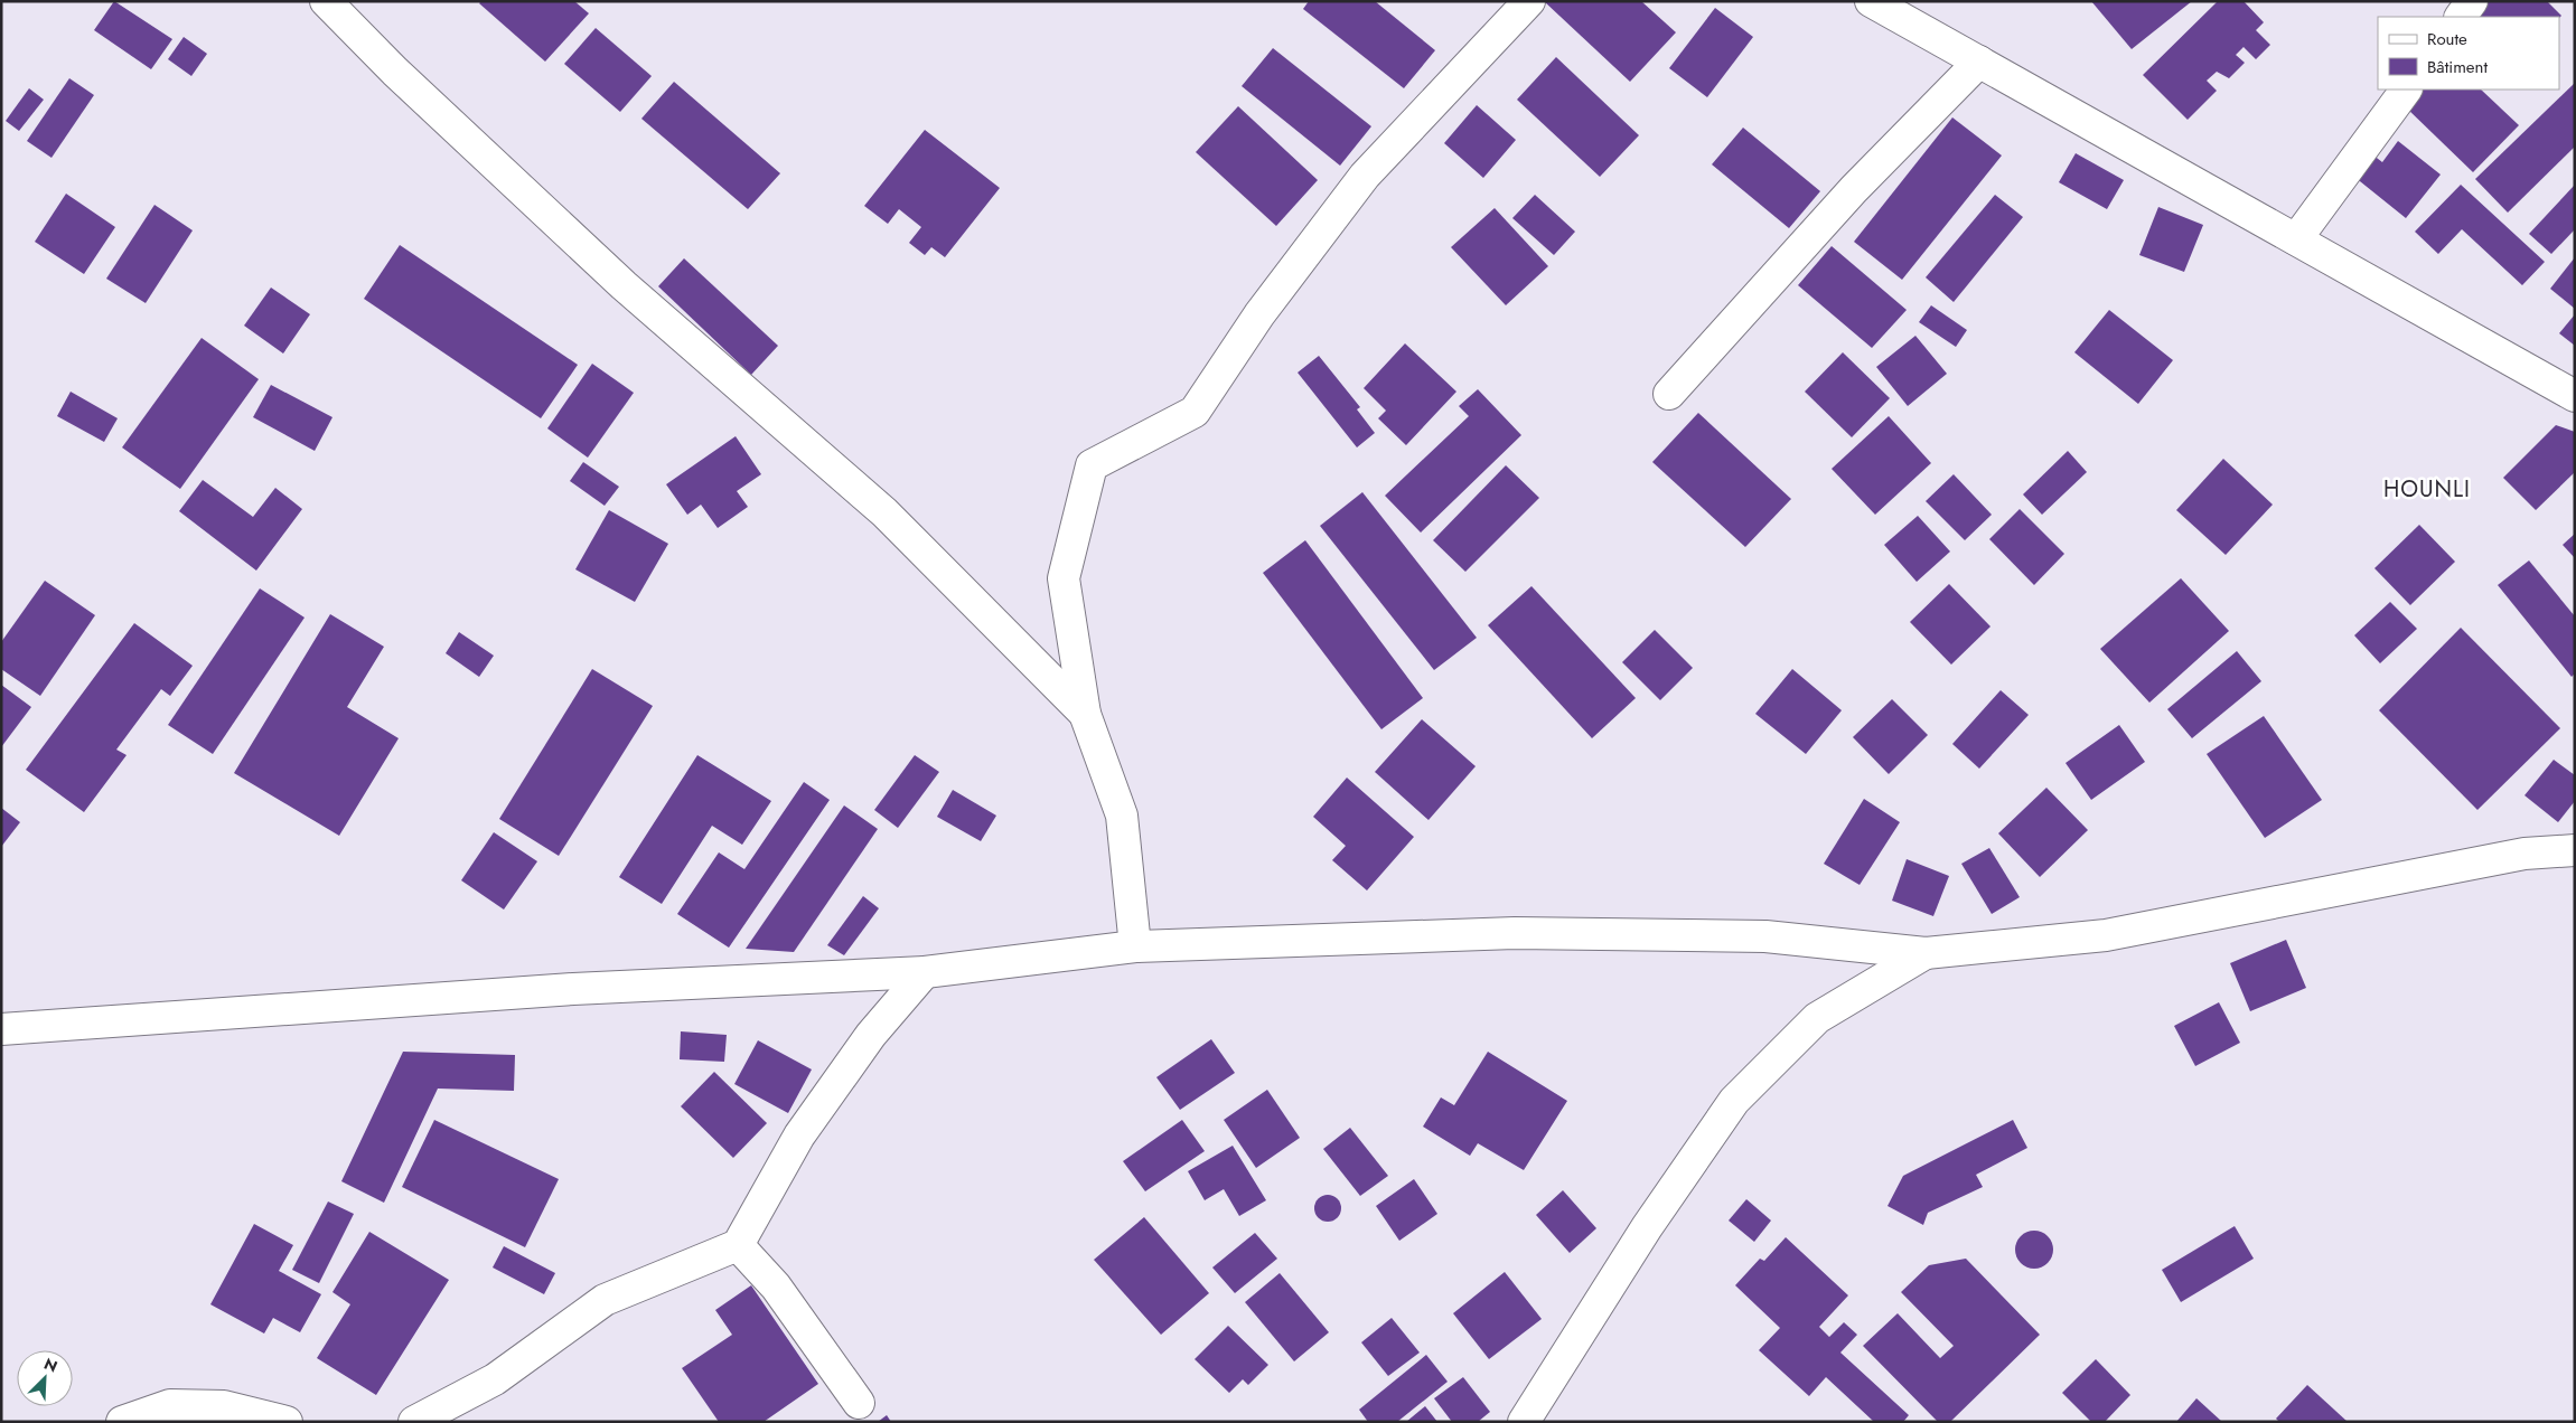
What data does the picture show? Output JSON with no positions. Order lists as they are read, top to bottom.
{
  "districts": ["HOUNLI"],
  "legend": ["Route", "Bâtiment"],
  "north": "top right"
}
